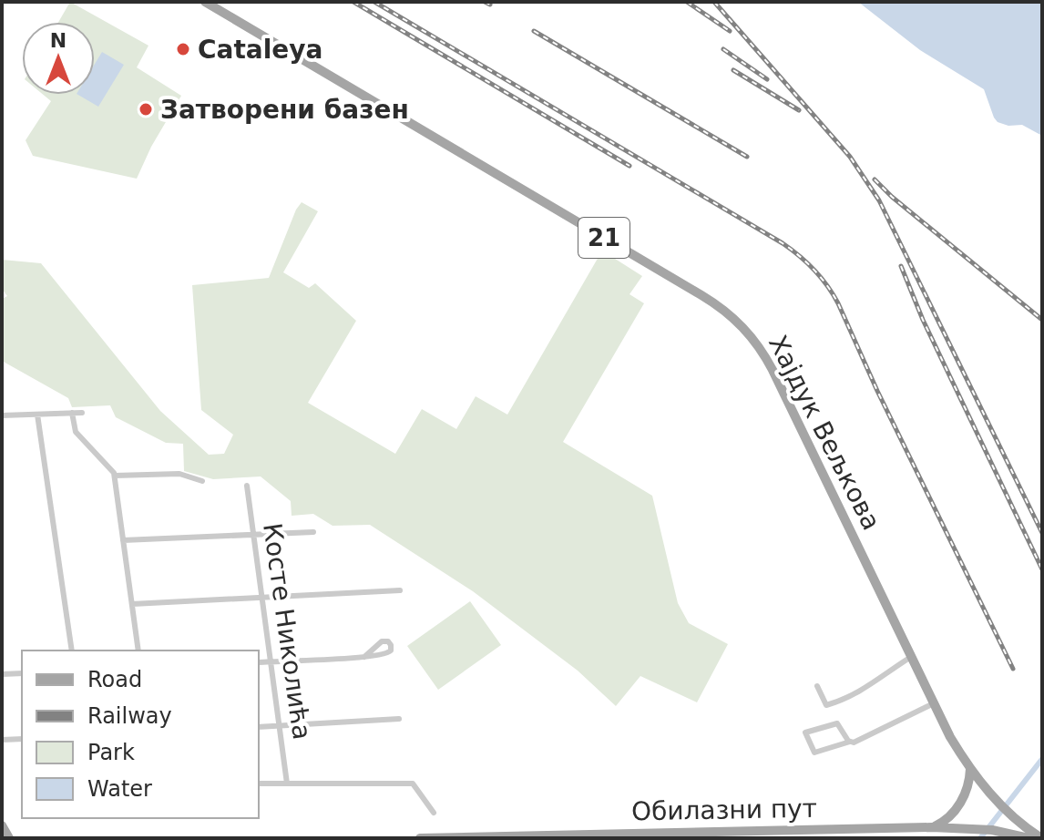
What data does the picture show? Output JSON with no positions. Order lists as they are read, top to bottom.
{
  "streets": {
    "main road": ["21", "Хајдук Вељкова", "Обилазни пут"],
    "street": ["Косте Николића"]
  },
  "crossings": [
    ["21", "Хајдук Вељкова"]
  ],
  "places": ["Cataleya", "Затворени базен"],
  "legend": [
    "Road",
    "Railway",
    "Park",
    "Water"
  ],
  "north": "top"
}
